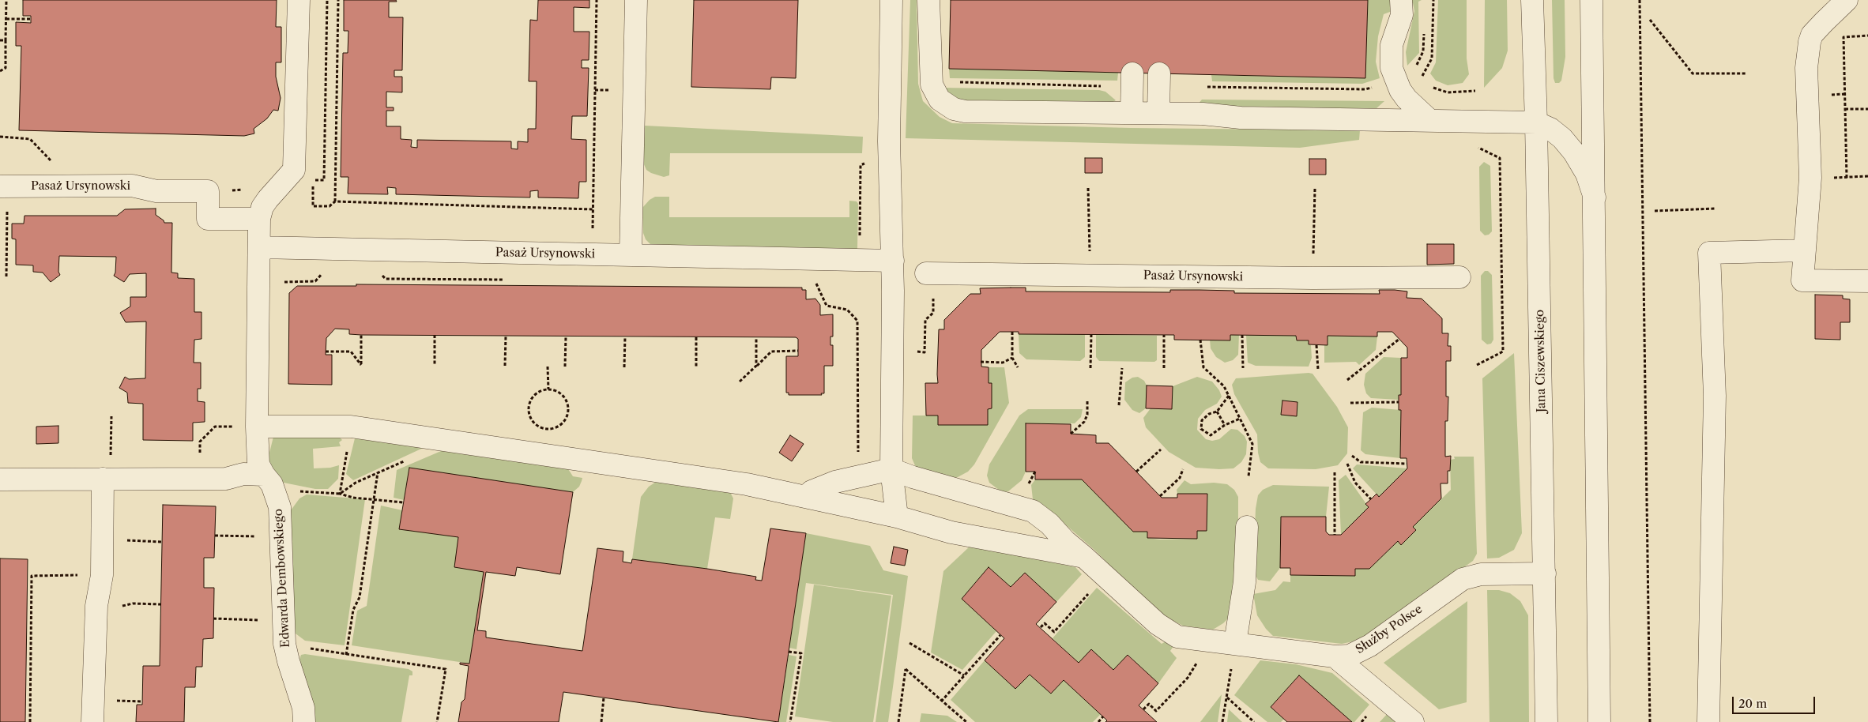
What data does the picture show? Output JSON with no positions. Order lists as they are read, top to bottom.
{
  "streets": {
    "street": [
      "Pasaż Ursynowski",
      "Jana Ciszewskiego",
      "Edwarda Dembowskiego",
      "Służby Polsce"
    ]
  },
  "crossings": [
    ["Pasaż Ursynowski", "Edwarda Dembowskiego"],
    ["Jana Ciszewskiego", "Służby Polsce"]
  ],
  "scale_bar": "20 m"
}
